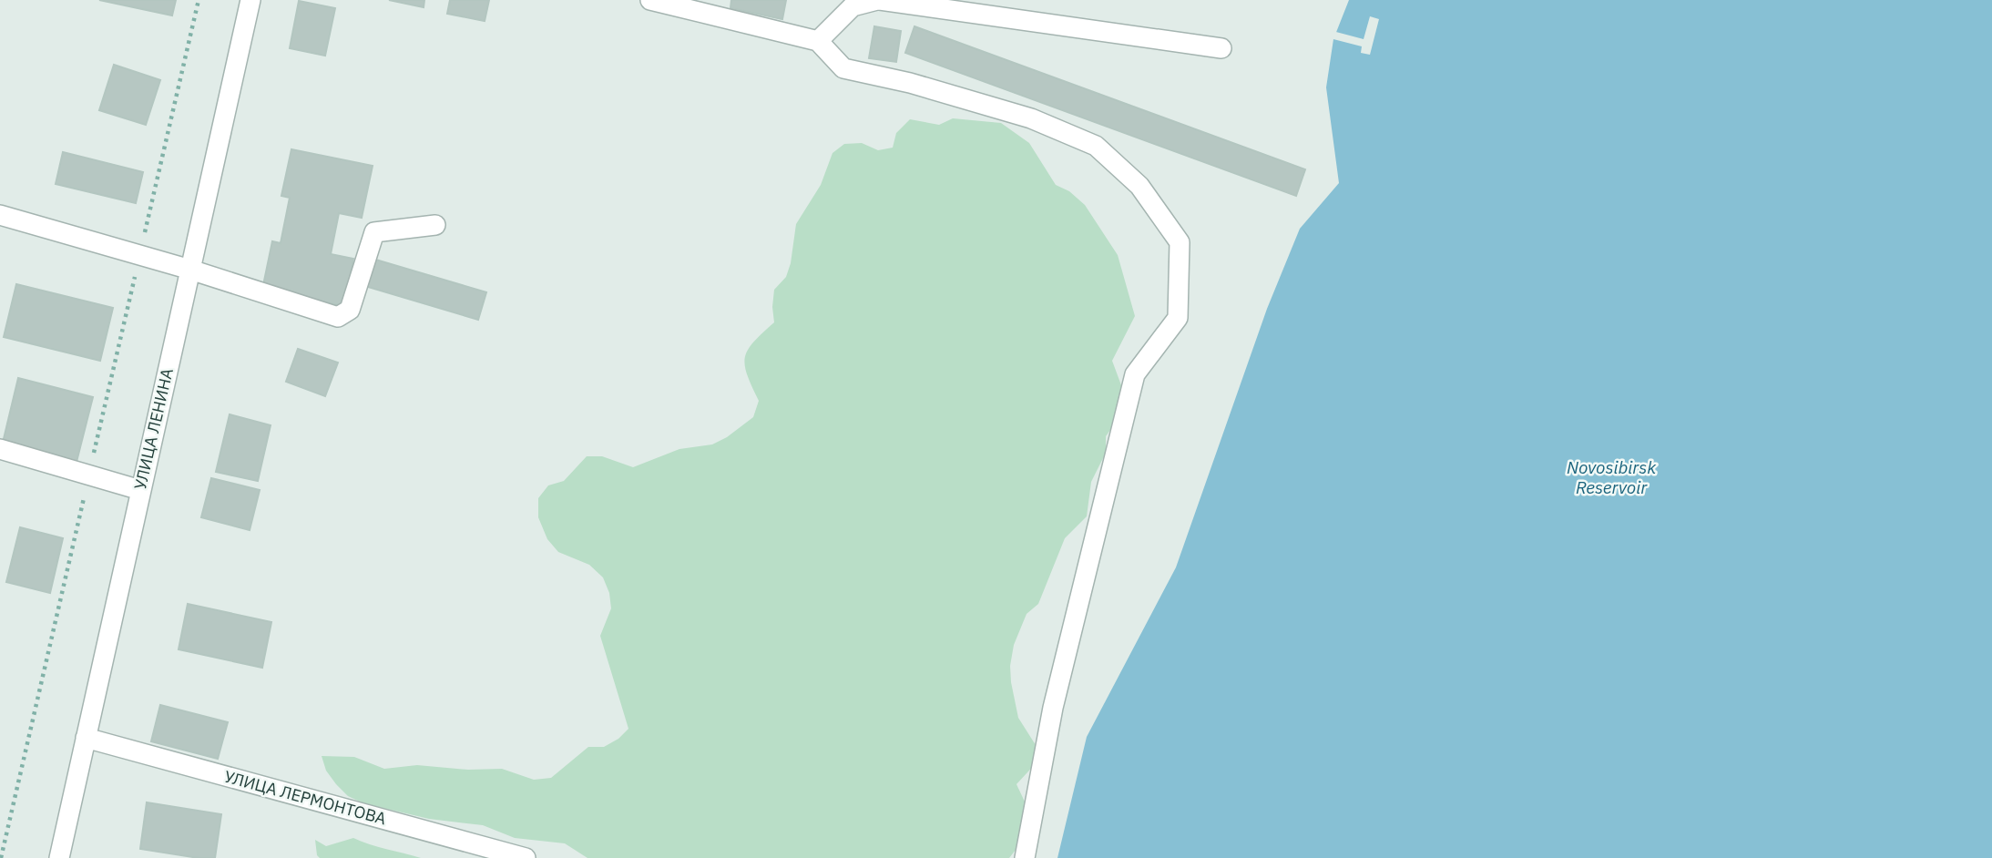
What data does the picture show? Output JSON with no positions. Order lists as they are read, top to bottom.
{
  "streets": {
    "street": ["УЛИЦА ЛЕНИНА", "УЛИЦА ЛЕРМОНТОВА"]
  },
  "crossings": [
    ["УЛИЦА ЛЕНИНА", "УЛИЦА ЛЕРМОНТОВА"]
  ],
  "water": ["Novosibirsk Reservoir"]
}
